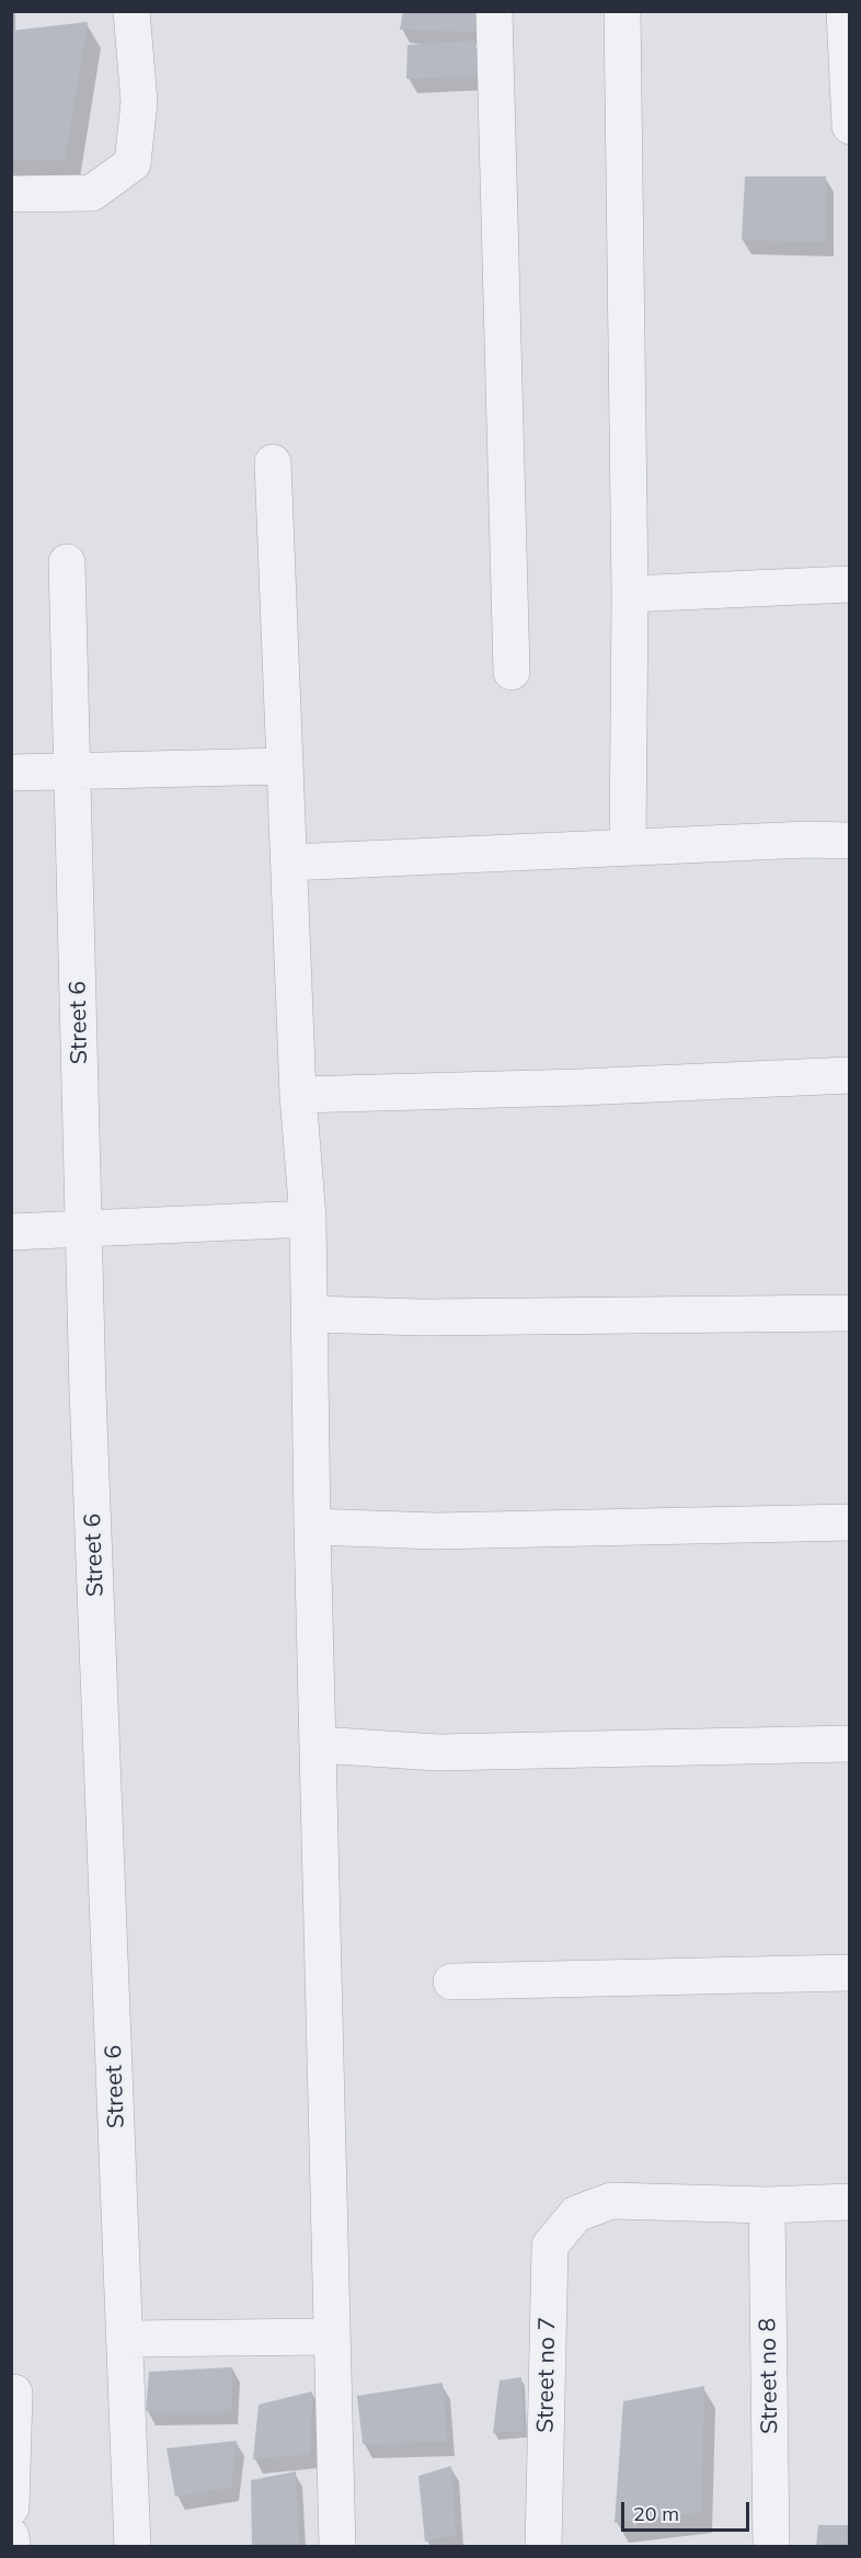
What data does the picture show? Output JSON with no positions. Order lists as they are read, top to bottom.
{
  "streets": {
    "street": ["Street 6", "Street no 7", "Street no 8"]
  },
  "crossings": [
    ["Street no 7", "Street no 8"]
  ],
  "scale_bar": "20 m"
}
